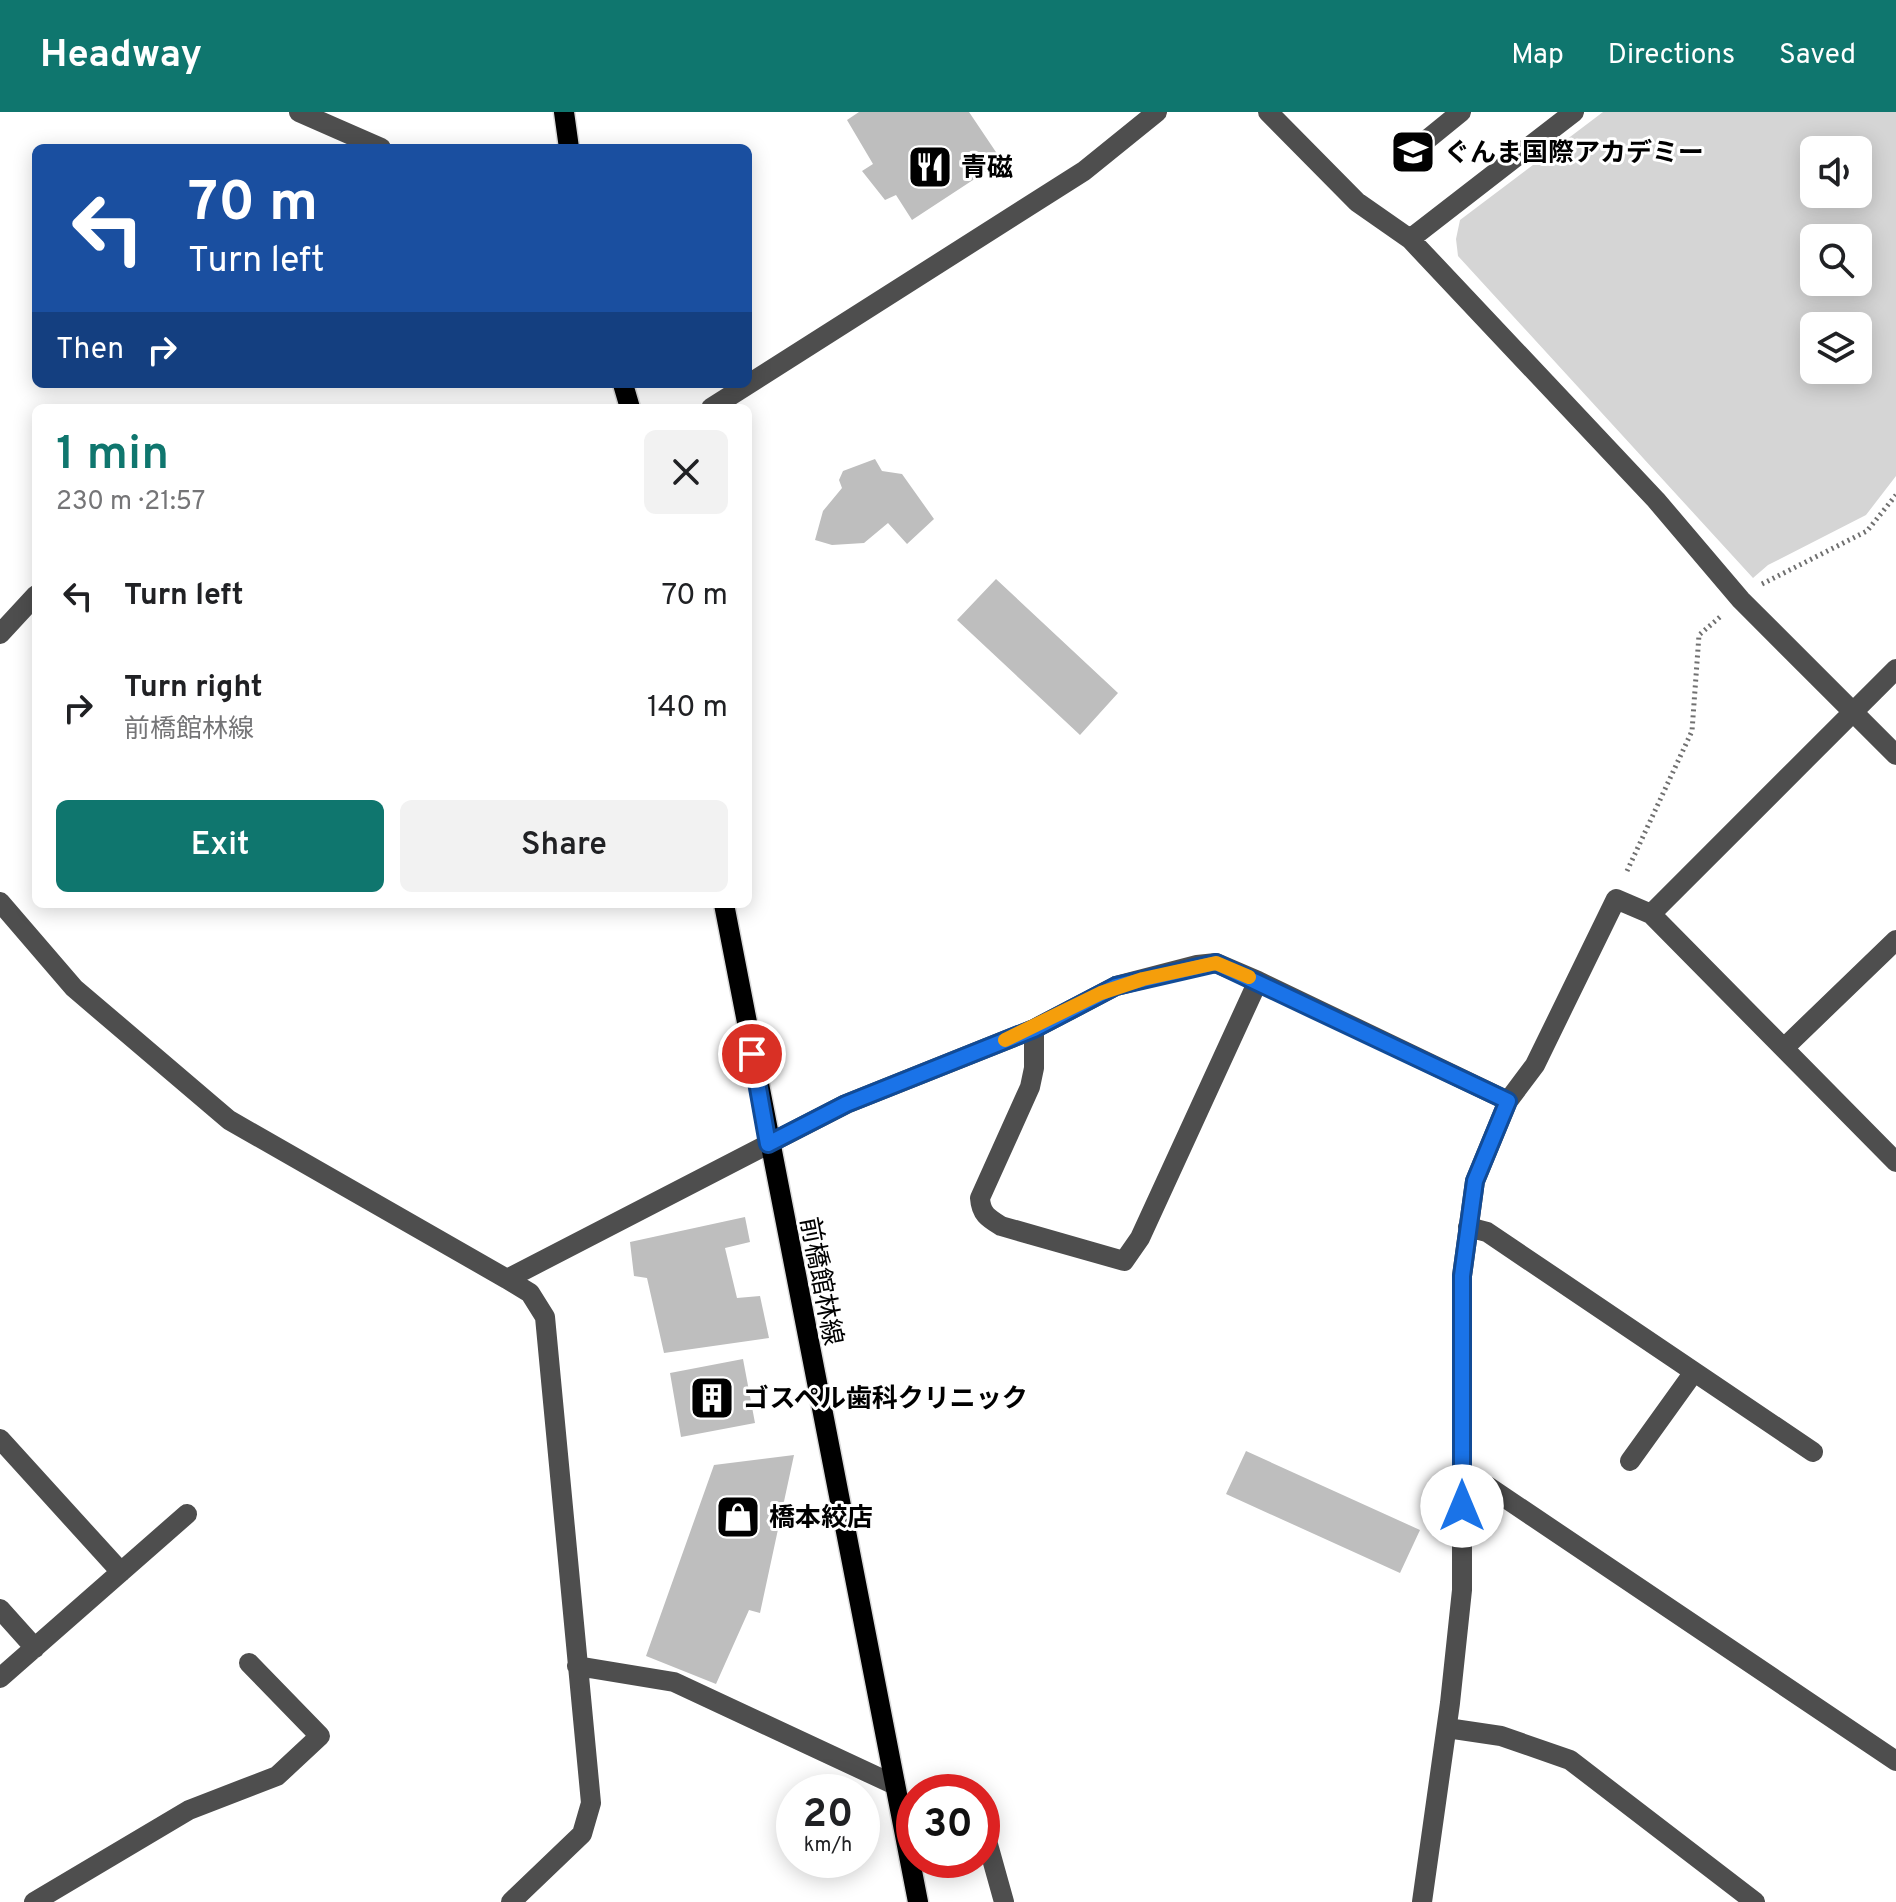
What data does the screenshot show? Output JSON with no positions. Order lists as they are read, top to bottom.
{
  "streets": {
    "main road": ["前橋館林線"]
  },
  "places": {
    "school or university": ["ぐんま国際アカデミー"],
    "restaurant": ["青磁"],
    "building": ["ゴスペル歯科クリニック"],
    "shop": ["橋本絞店"]
  },
  "page": {
    "header": "Headway",
    "nav": ["Map", "Directions", "Saved"],
    "turn": ["70 m", "Turn left"],
    "then": "Then",
    "heading": ["1 min", "230 m · 21:57"],
    "list": [
      {
        "name": "Turn left",
        "value": "70 m"
      },
      {
        "name": "Turn right",
        "note": "前橋館林線",
        "value": "140 m"
      }
    ],
    "buttons": ["Exit", "Share"],
    "speed": "20 km/h",
    "limit": "30"
  }
}
